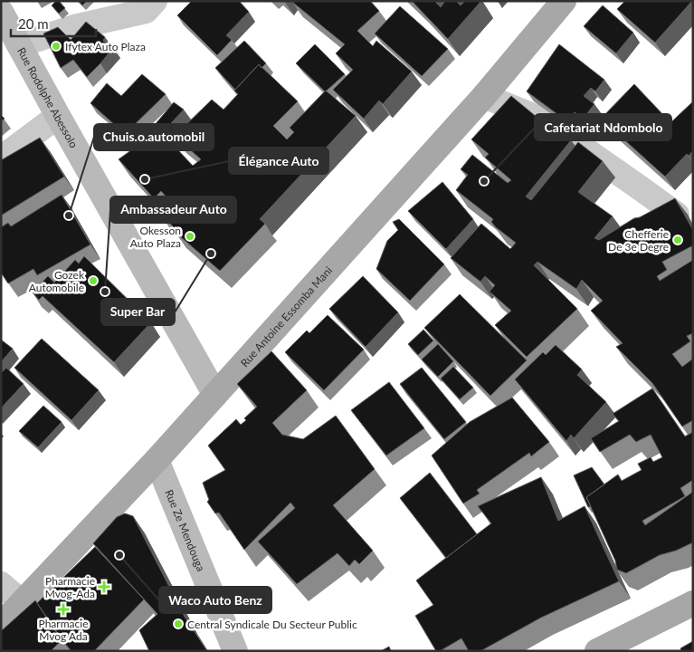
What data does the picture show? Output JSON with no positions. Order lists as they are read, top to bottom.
{
  "streets": {
    "main road": ["Rue Rodolphe Abessolo", "Rue Antoine Essomba Mani", "Rue Ze Mendouga"]
  },
  "crossings": [
    ["Rue Rodolphe Abessolo", "Rue Antoine Essomba Mani"],
    ["Rue Antoine Essomba Mani", "Rue Ze Mendouga"]
  ],
  "places": {
    "other": [
      "Ifytex Auto Plaza",
      "Élégance Auto",
      "Cafetariat Ndombolo",
      "Chuis.o.automobil",
      "Okesson Auto Plaza",
      "Chefferie De 3e Degre",
      "Super Bar",
      "Gozek Automobile",
      "Ambassadeur Auto",
      "Waco Auto Benz",
      "Central Syndicale Du Secteur Public"
    ],
    "health": ["Pharmacie Mvog-Ada", "Pharmacie Mvog Ada"]
  },
  "scale_bar": "20 m"
}
